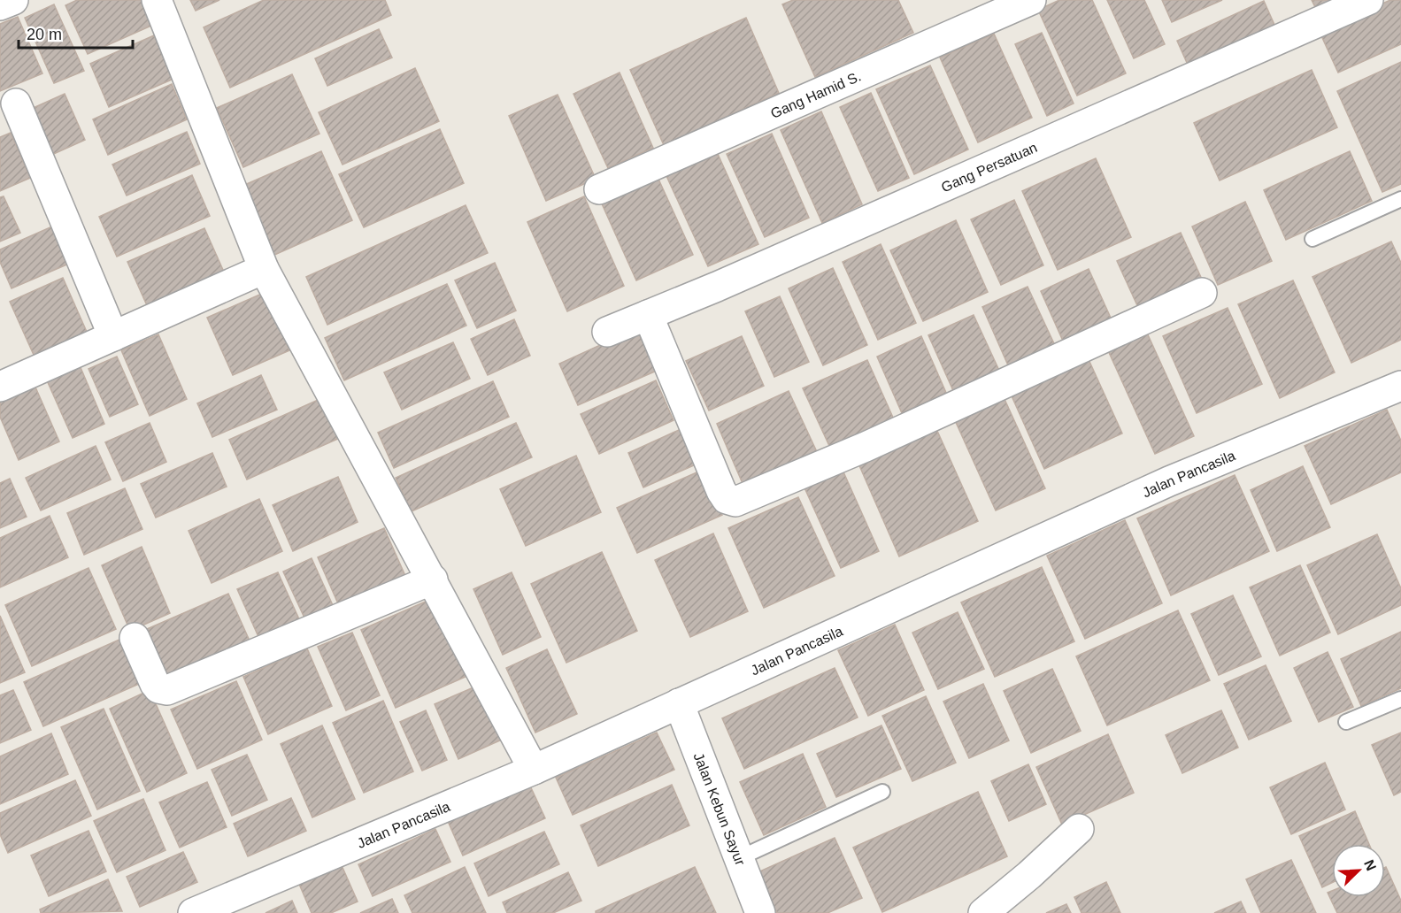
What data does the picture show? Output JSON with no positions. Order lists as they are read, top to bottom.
{
  "streets": {
    "street": [
      "Gang Hamid S.",
      "Gang Persatuan",
      "Jalan Pancasila",
      "Jalan Kebun Sayur"
    ]
  },
  "crossings": [
    ["Jalan Pancasila", "Jalan Kebun Sayur"]
  ],
  "scale_bar": "20 m",
  "north": "top right"
}
